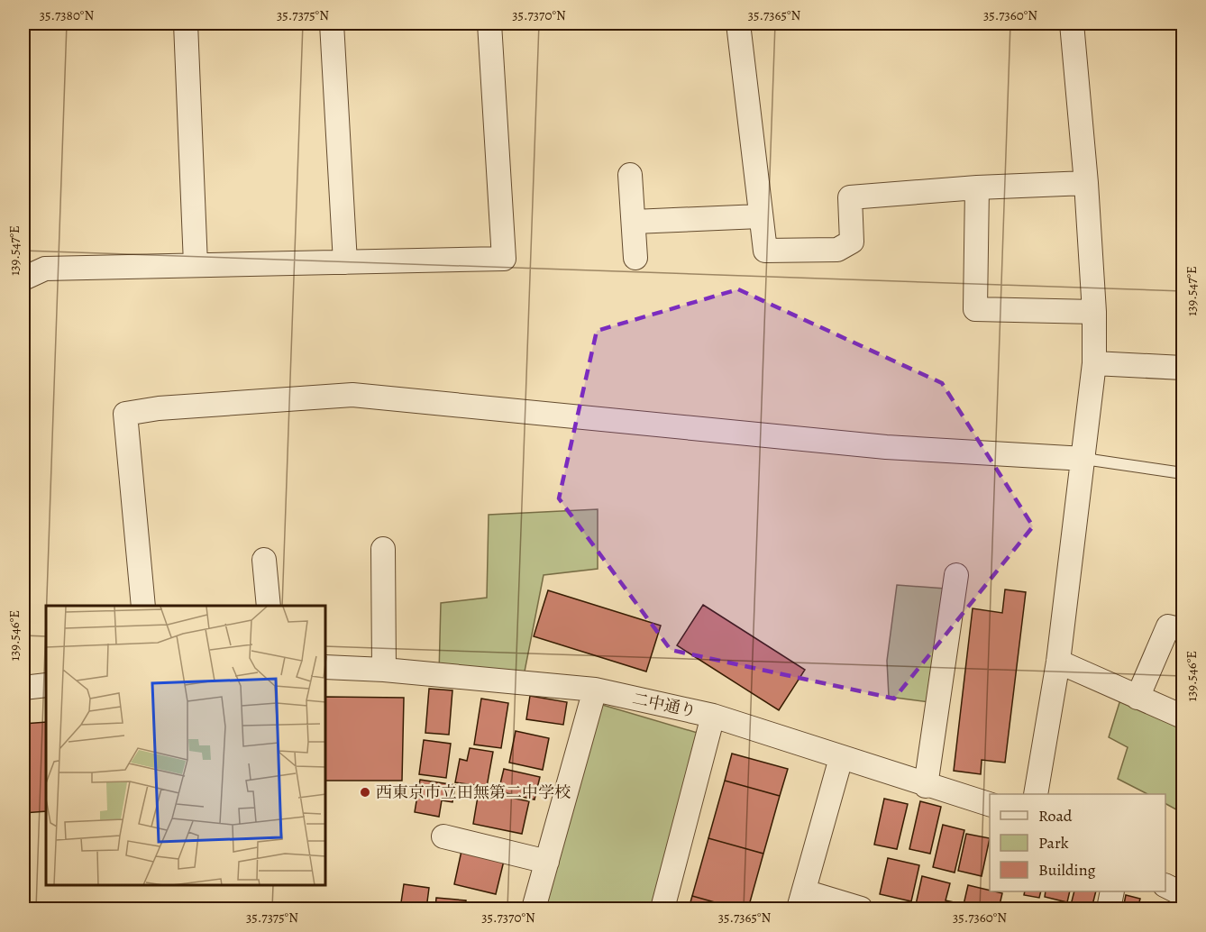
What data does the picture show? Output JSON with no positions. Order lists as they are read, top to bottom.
{
  "streets": {
    "street": ["二中通り"]
  },
  "places": ["西東京市立田無第二中学校"],
  "legend": ["Road", "Park", "Building"],
  "coordinates": [
    "35.7380°N",
    "35.7375°N",
    "35.7370°N",
    "35.7365°N",
    "35.7360°N",
    "139.547°E",
    "139.546°E"
  ]
}
